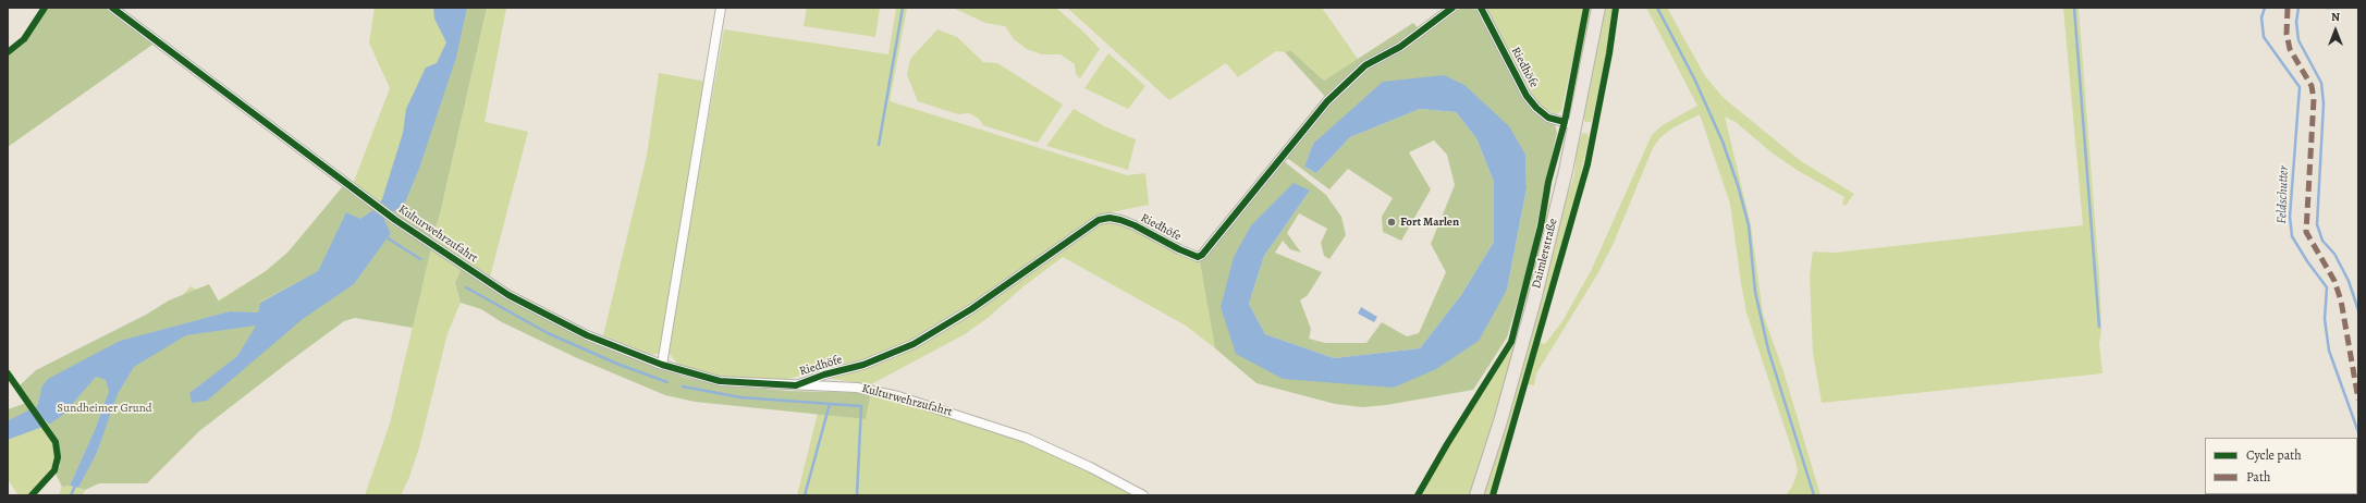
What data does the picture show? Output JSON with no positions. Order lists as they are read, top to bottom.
{
  "streets": {
    "main road": ["Daimlerstraße"],
    "street": ["Riedhöfe", "Kulturwehrzufahrt"]
  },
  "crossings": [
    ["Riedhöfe", "Kulturwehrzufahrt"],
    ["Riedhöfe", "Daimlerstraße"]
  ],
  "water": ["Feldschutter"],
  "parks": ["Sundheimer Grund"],
  "places": ["Fort Marlen"],
  "legend": ["Cycle path", "Path"],
  "north": "top"
}
